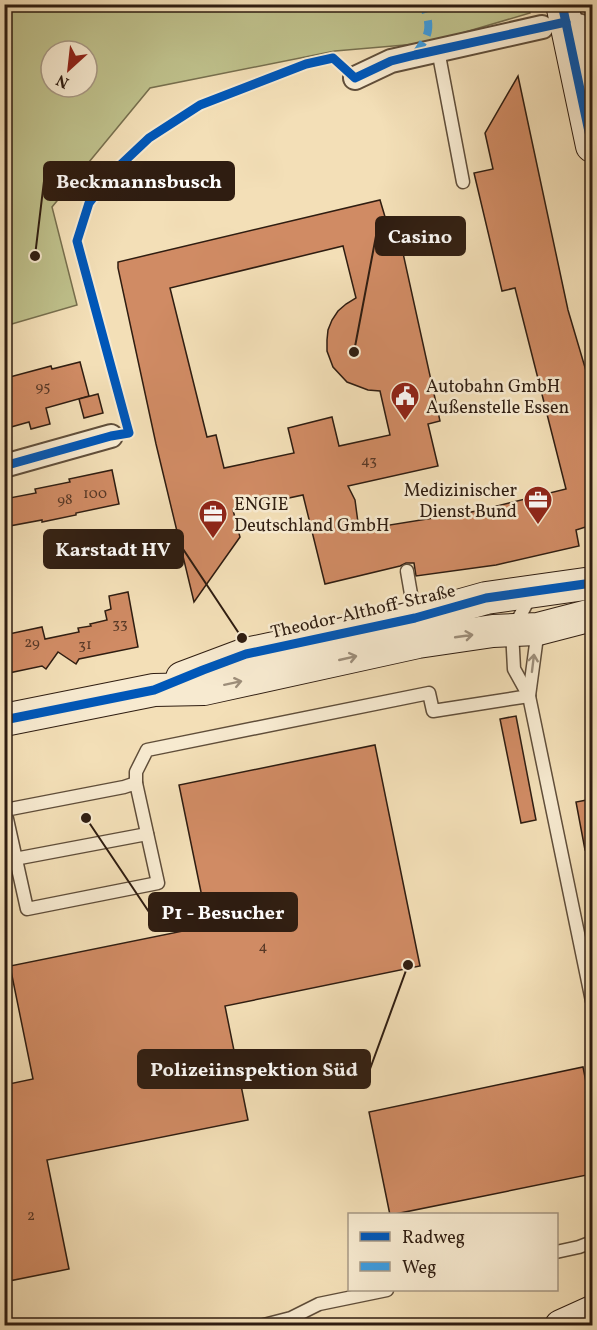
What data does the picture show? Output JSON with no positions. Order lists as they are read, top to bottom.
{
  "streets": {
    "street": ["Theodor-Althoff-Straße"]
  },
  "places": {
    "other": [
      "Beckmannsbusch",
      "Casino",
      "Karstadt HV",
      "P1 - Besucher",
      "Polizeiinspektion Süd"
    ],
    "public building": ["Autobahn GmbH Außenstelle Essen"],
    "office": ["Medizinischer Dienst Bund", "ENGIE Deutschland GmbH"]
  },
  "house_numbers": [
    "95",
    "43",
    "100",
    "98",
    "33",
    "29",
    "31",
    "4",
    "2"
  ],
  "legend": ["Radweg", "Weg"],
  "north": "bottom left"
}
